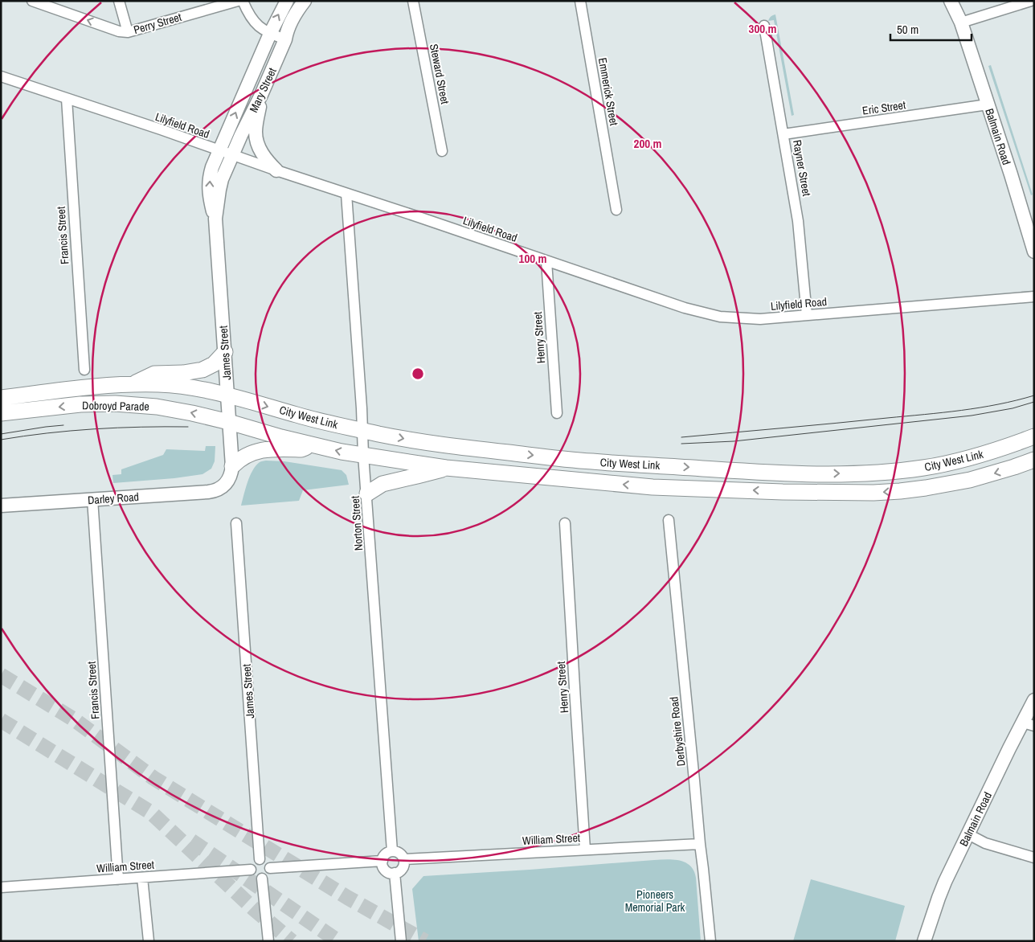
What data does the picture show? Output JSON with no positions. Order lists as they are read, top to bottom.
{
  "streets": {
    "highway": ["Dobroyd Parade", "City West Link"],
    "main road": [
      "Mary Street",
      "Balmain Road",
      "James Street",
      "Darley Road"
    ],
    "street": [
      "Perry Street",
      "Steward Street",
      "Emmerick Street",
      "Eric Street",
      "Lilyfield Road",
      "Rayner Street",
      "Francis Street",
      "Henry Street",
      "Norton Street",
      "Derbyshire Road",
      "William Street"
    ]
  },
  "crossings": [
    ["Mary Street", "Lilyfield Road"],
    ["Mary Street", "James Street"],
    ["Eric Street", "Balmain Road"],
    ["Eric Street", "Rayner Street"],
    ["Lilyfield Road", "Rayner Street"],
    ["Lilyfield Road", "Francis Street"],
    ["Lilyfield Road", "Henry Street"],
    ["Lilyfield Road", "James Street"],
    ["Lilyfield Road", "Norton Street"],
    ["Francis Street", "Darley Road"],
    ["Francis Street", "William Street"],
    ["Henry Street", "William Street"],
    ["James Street", "Dobroyd Parade"],
    ["James Street", "City West Link"],
    ["James Street", "Darley Road"],
    ["James Street", "William Street"],
    ["Dobroyd Parade", "City West Link"],
    ["City West Link", "Norton Street"],
    ["Norton Street", "William Street"],
    ["Derbyshire Road", "William Street"]
  ],
  "one_way": ["Perry Street"],
  "parks": ["Pioneers Memorial Park"],
  "scale_bar": "50 m",
  "rings": ["300 m", "200 m", "100 m"]
}
